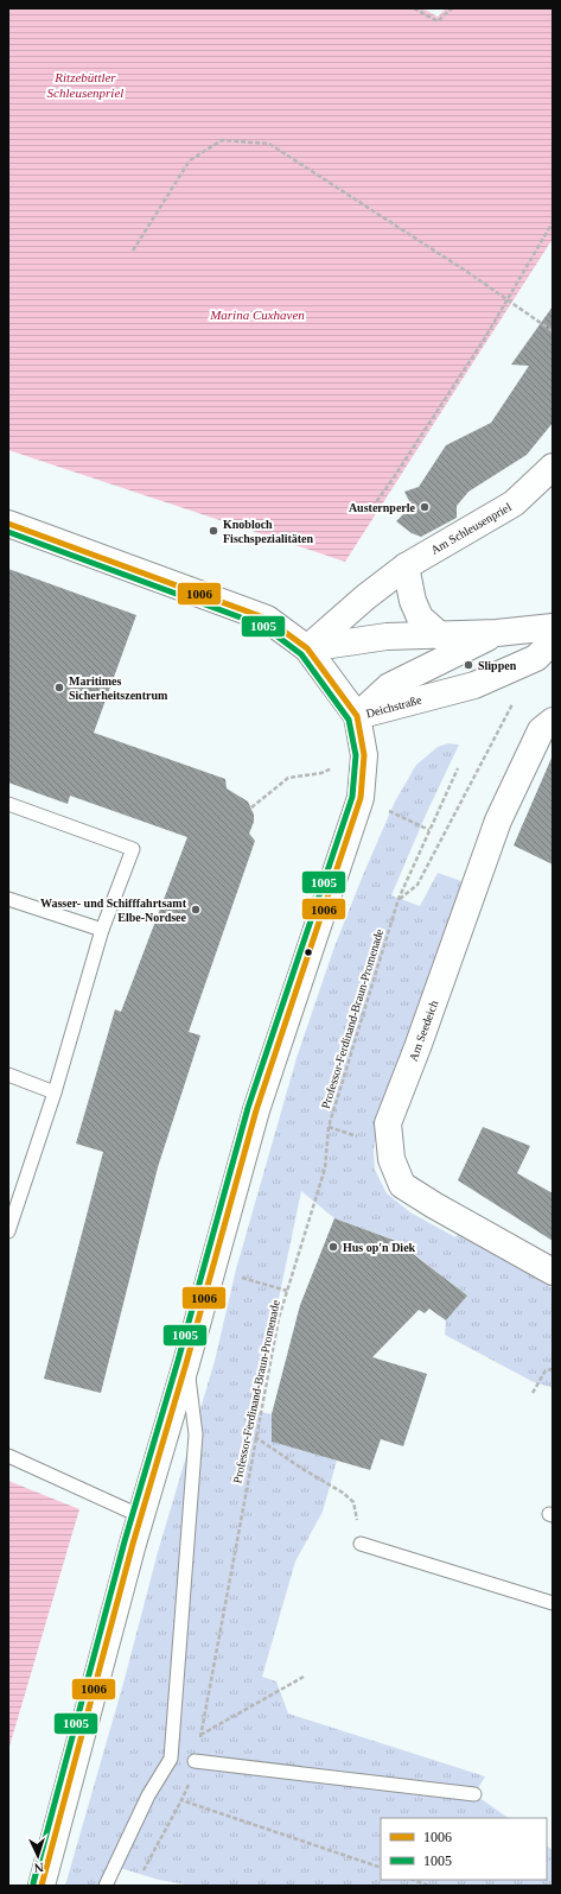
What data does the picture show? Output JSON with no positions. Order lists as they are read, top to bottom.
{
  "streets": {
    "street": ["Am Schleusenpriel", "Deichstraße", "Am Seedeich"],
    "path": ["Professor-Ferdinand-Braun-Promenade"]
  },
  "crossings": [
    ["Am Schleusenpriel", "Deichstraße"]
  ],
  "water": ["Ritzebüttler Schleusenpriel", "Marina Cuxhaven"],
  "places": [
    "Austernperle",
    "Knobloch Fischspezialitäten",
    "Slippen",
    "Maritimes Sicherheitszentrum",
    "Wasser- und Schifffahrtsamt Elbe-Nordsee",
    "Hus op'n Diek"
  ],
  "lines": ["transit line 1006", "transit line 1005"],
  "legend": ["1006", "1005"],
  "north": "bottom"
}
